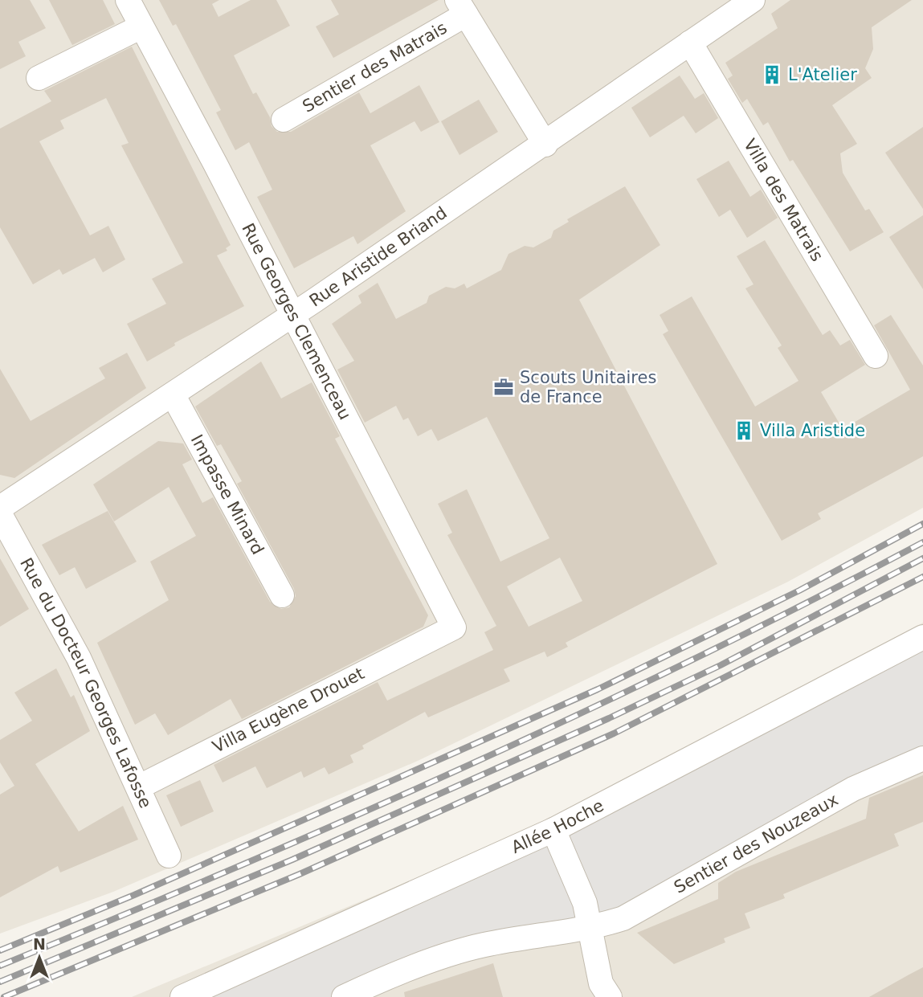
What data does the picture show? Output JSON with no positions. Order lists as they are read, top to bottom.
{
  "streets": {
    "street": [
      "Sentier des Matrais",
      "Villa des Matrais",
      "Rue Aristide Briand",
      "Rue Georges Clemenceau",
      "Impasse Minard",
      "Rue du Docteur Georges Lafosse",
      "Villa Eugène Drouet",
      "Allée Hoche",
      "Sentier des Nouzeaux"
    ]
  },
  "crossings": [
    ["Villa des Matrais", "Rue Aristide Briand"],
    ["Rue Aristide Briand", "Rue Georges Clemenceau"],
    ["Rue Aristide Briand", "Impasse Minard"],
    ["Rue Georges Clemenceau", "Villa Eugène Drouet"],
    ["Rue du Docteur Georges Lafosse", "Villa Eugène Drouet"]
  ],
  "places": {
    "building": ["L'Atelier", "Villa Aristide"],
    "office": ["Scouts Unitaires de France"]
  },
  "north": "top"
}
